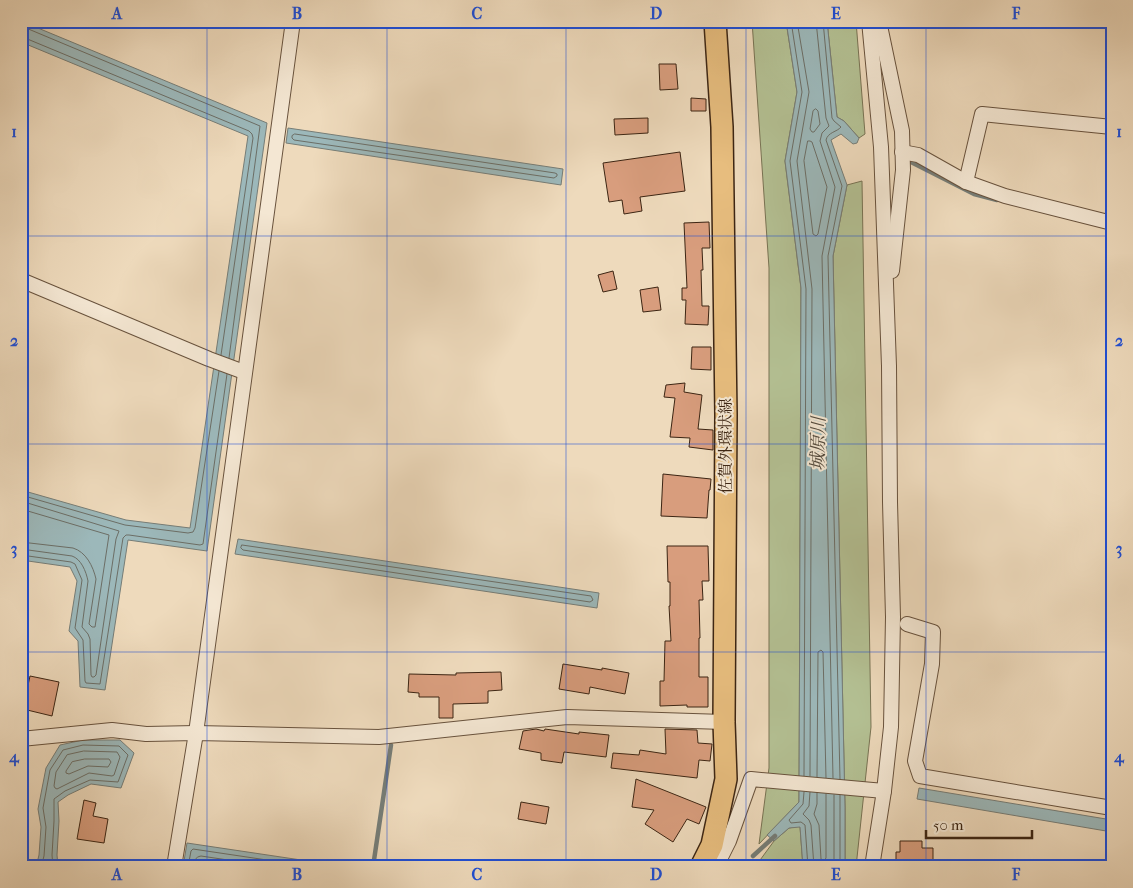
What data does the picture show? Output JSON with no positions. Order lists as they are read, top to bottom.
{
  "streets": {
    "main road": ["佐賀外環状線"]
  },
  "water": ["城原川"],
  "scale_bar": "50 m",
  "grid": {
    "columns": [
      "A",
      "B",
      "C",
      "D",
      "E",
      "F"
    ],
    "rows": [
      "1",
      "2",
      "3",
      "4"
    ]
  }
}
